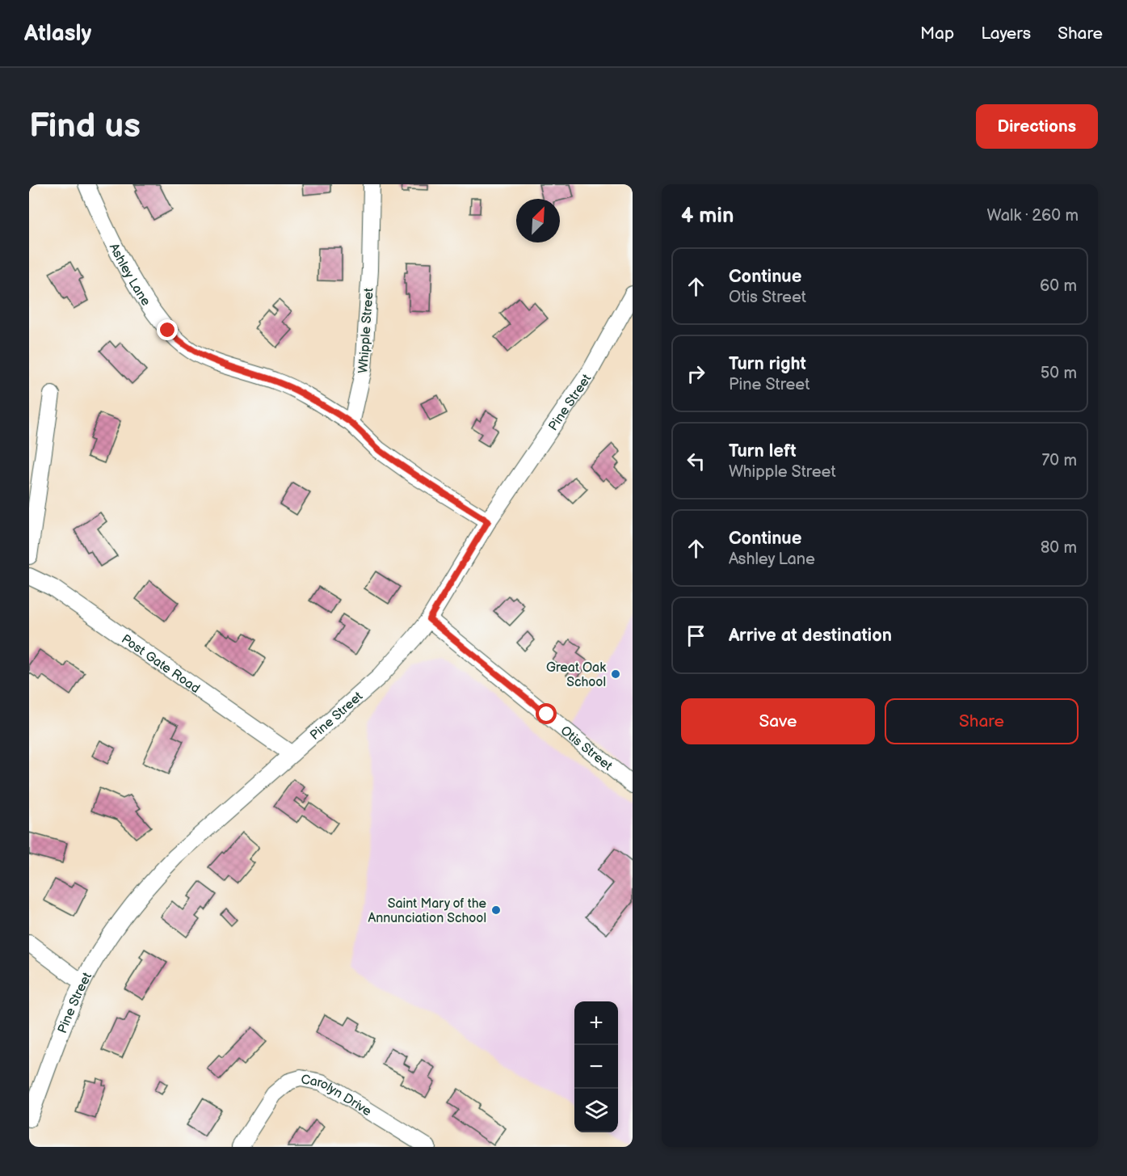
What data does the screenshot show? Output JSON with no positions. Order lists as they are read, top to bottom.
{
  "streets": {
    "street": [
      "Ashley Lane",
      "Whipple Street",
      "Pine Street",
      "Post Gate Road",
      "Otis Street",
      "Carolyn Drive"
    ]
  },
  "crossings": [
    ["Ashley Lane", "Whipple Street"],
    ["Pine Street", "Post Gate Road"],
    ["Pine Street", "Otis Street"]
  ],
  "places": ["Great Oak School", "Saint Mary of the Annunciation School"],
  "north": "top right",
  "page": {
    "header": "Atlasly",
    "nav": ["Map", "Layers", "Share"],
    "buttons": [
      "Directions",
      ["Save", "Share"]
    ],
    "title": "Find us",
    "heading": ["4 min", "Walk · 260 m"],
    "list": [
      ["Continue", "Otis Street", "60 m"],
      ["Turn right", "Pine Street", "50 m"],
      ["Turn left", "Whipple Street", "70 m"],
      ["Continue", "Ashley Lane", "80 m"],
      "Arrive at destination"
    ],
    "map_buttons": ["+", "−"]
  }
}
